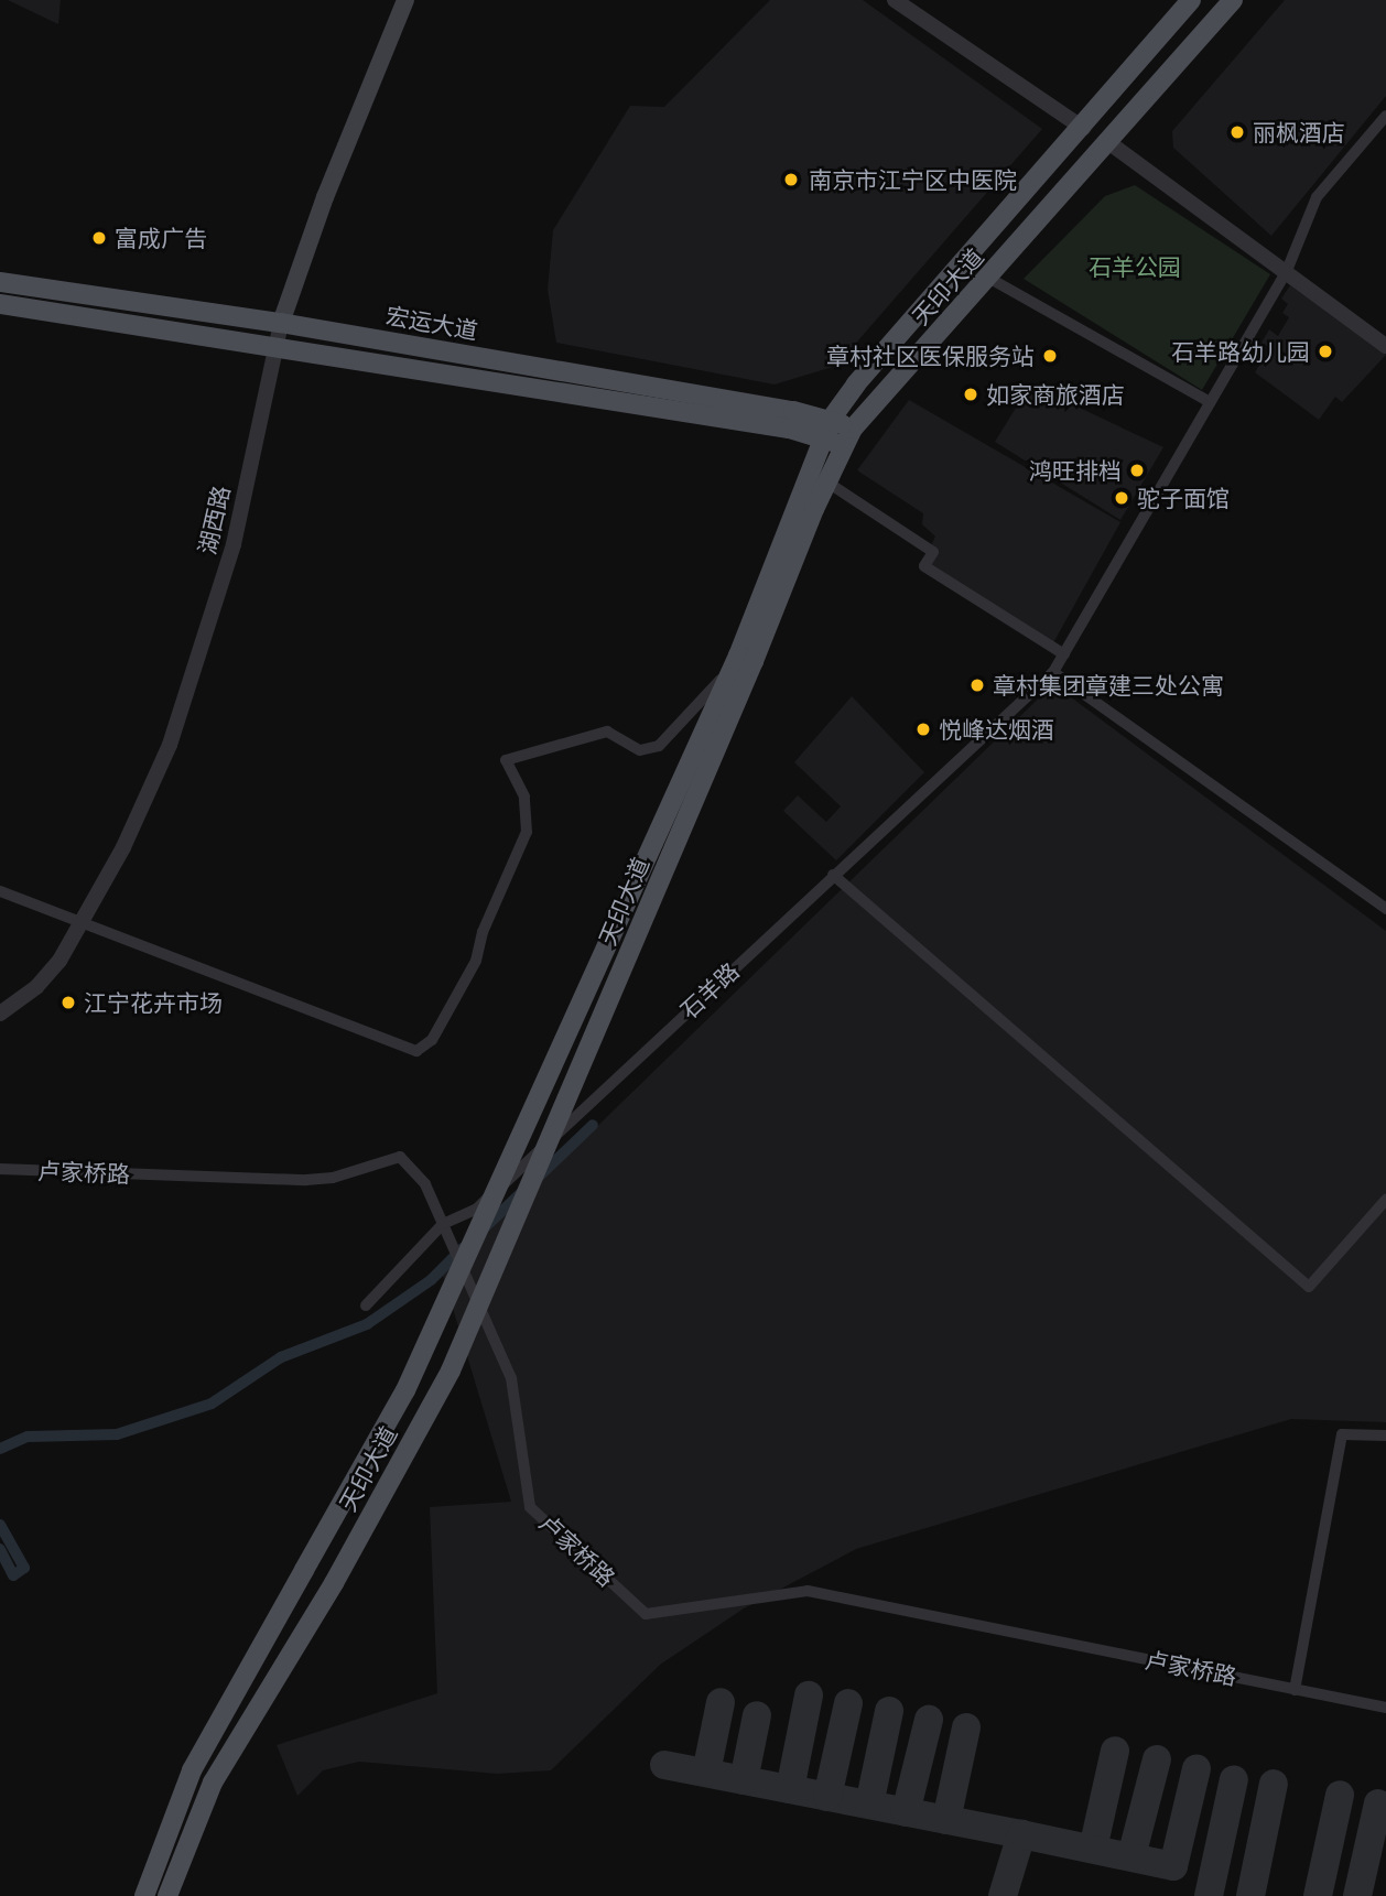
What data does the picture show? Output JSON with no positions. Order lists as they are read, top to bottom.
{
  "streets": {
    "main road": ["天印大道", "宏运大道", "湖西路"],
    "street": ["石羊路", "卢家桥路"]
  },
  "crossings": [
    ["天印大道", "宏运大道"],
    ["宏运大道", "湖西路"],
    ["石羊路", "卢家桥路"]
  ],
  "parks": ["石羊公园"],
  "places": [
    "丽枫酒店",
    "南京市江宁区中医院",
    "富成广告",
    "石羊路幼儿园",
    "章村社区医保服务站",
    "如家商旅酒店",
    "鸿旺排档",
    "驼子面馆",
    "章村集团章建三处公寓",
    "悦峰达烟酒",
    "江宁花卉市场"
  ]
}
